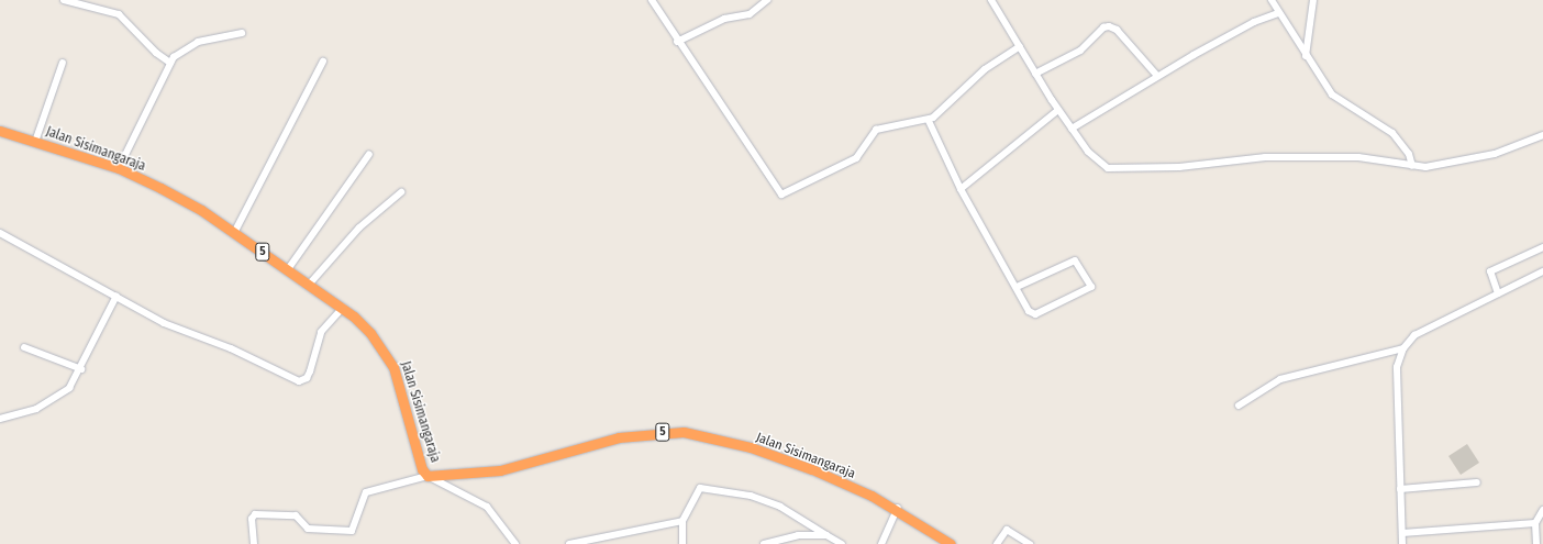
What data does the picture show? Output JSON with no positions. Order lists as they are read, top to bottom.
{
  "streets": {
    "highway": ["Jalan Sisimangaraja", "5"]
  }
}
